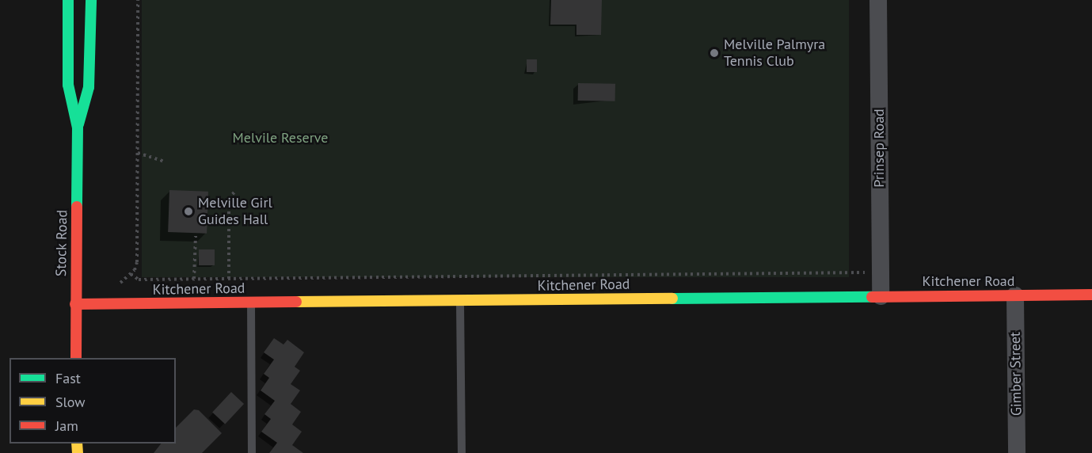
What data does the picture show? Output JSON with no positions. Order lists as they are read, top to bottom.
{
  "streets": {
    "street": [
      "Prinsep Road",
      "Stock Road",
      "Kitchener Road",
      "Gimber Street"
    ]
  },
  "crossings": [
    ["Prinsep Road", "Kitchener Road"],
    ["Stock Road", "Kitchener Road"],
    ["Kitchener Road", "Gimber Street"]
  ],
  "parks": ["Melvile Reserve"],
  "places": ["Melville Palmyra Tennis Club", "Melville Girl Guides Hall"],
  "legend": ["Fast", "Slow", "Jam"]
}
